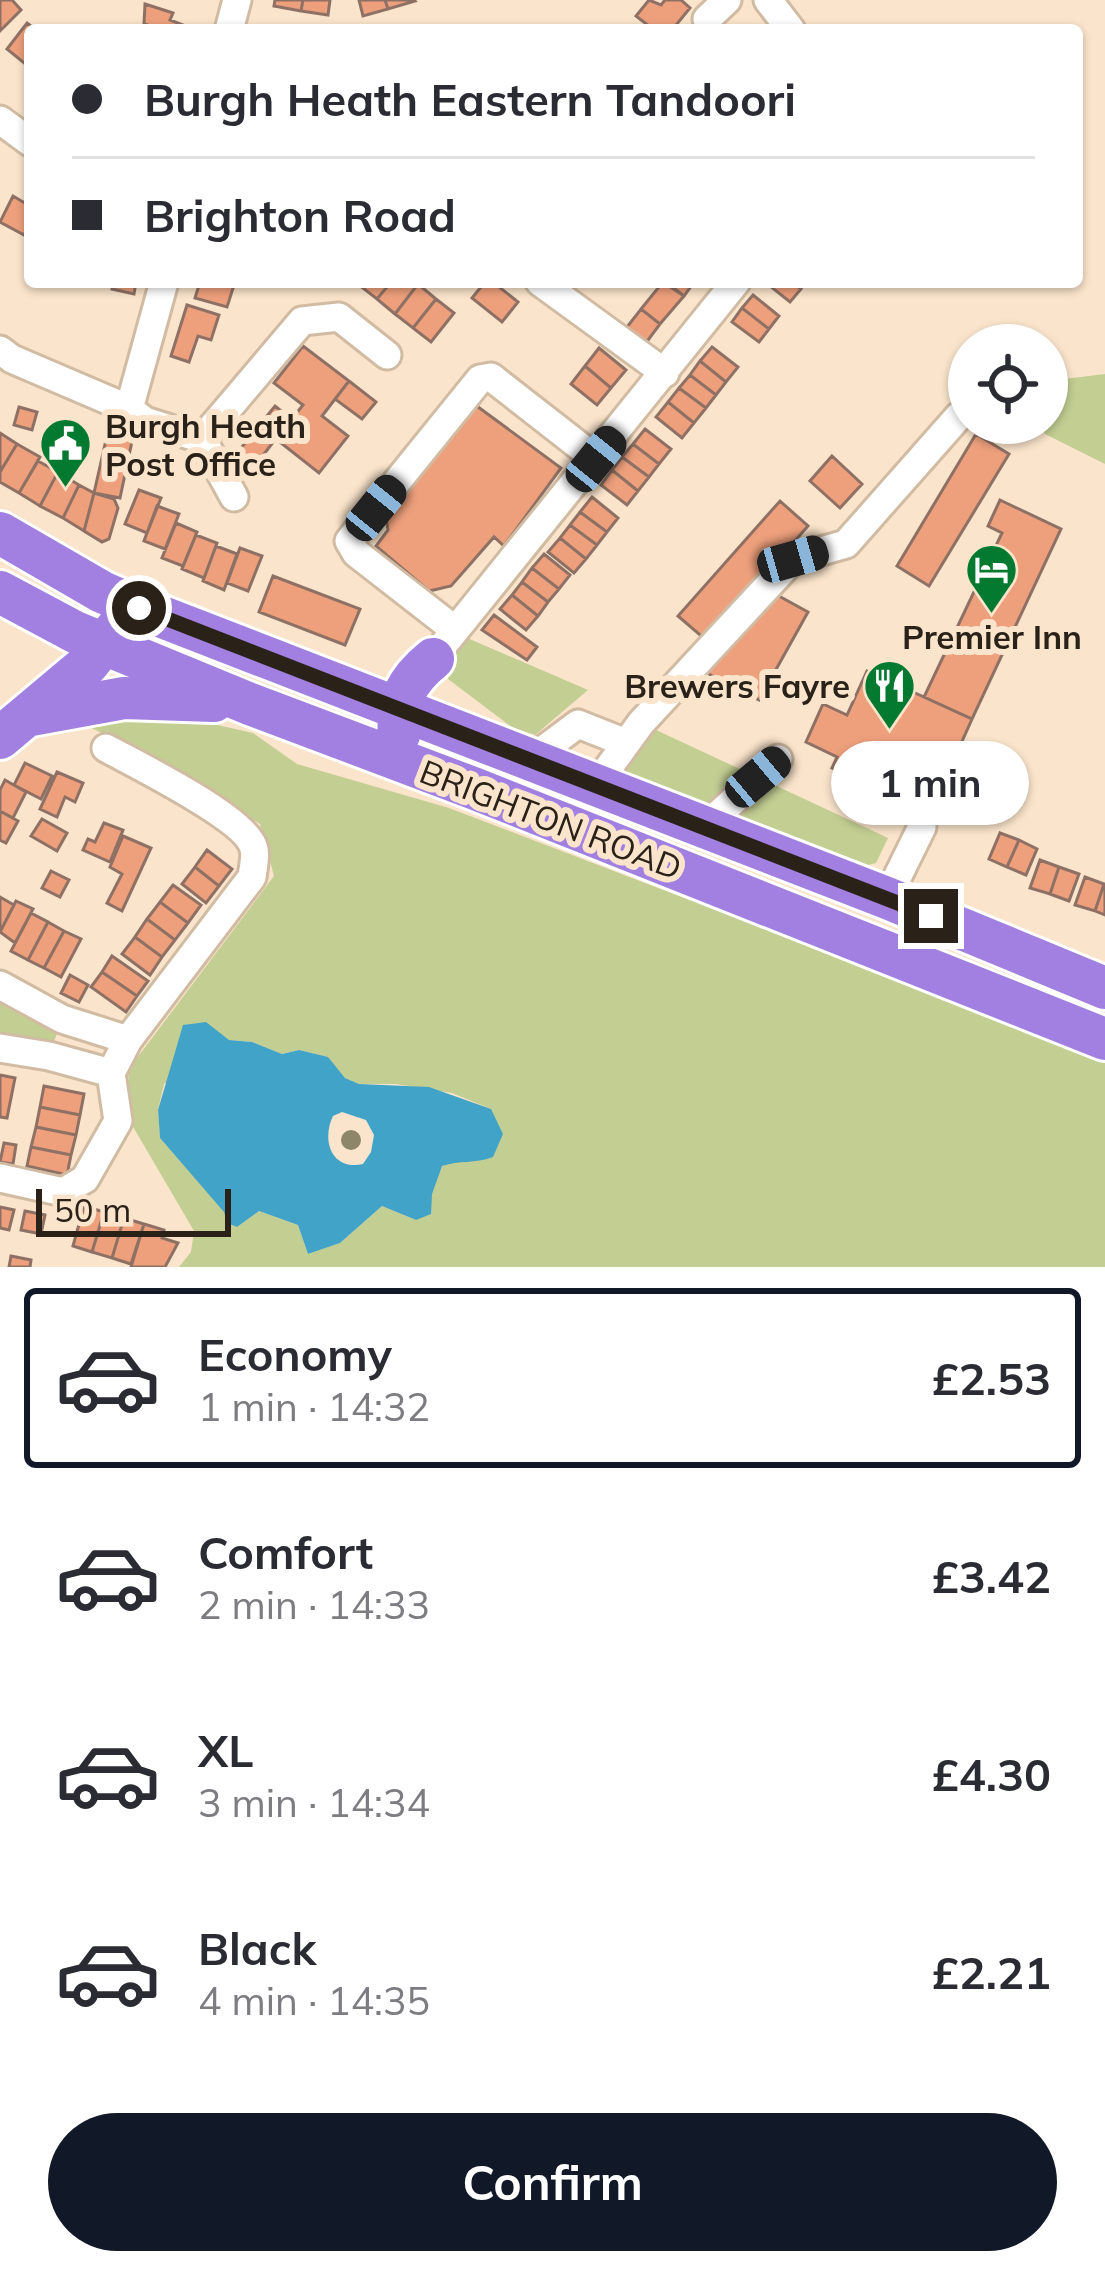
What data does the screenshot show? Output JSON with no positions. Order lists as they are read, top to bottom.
{
  "streets": {
    "highway": ["BRIGHTON ROAD"]
  },
  "places": {
    "public building": ["Burgh Heath Post Office"],
    "hotel": ["Premier Inn"],
    "restaurant": ["Brewers Fayre"]
  },
  "scale_bar": "50 m",
  "page": {
    "banner": ["Burgh Heath Eastern Tandoori", "Brighton Road"],
    "bubble": "1 min",
    "scale": "50 m",
    "list": [
      {
        "name": "Economy",
        "note": "1 min · 14:32",
        "value": "£2.53"
      },
      {
        "name": "Comfort",
        "note": "2 min · 14:33",
        "value": "£3.42"
      },
      {
        "name": "XL",
        "note": "3 min · 14:34",
        "value": "£4.30"
      },
      {
        "name": "Black",
        "note": "4 min · 14:35",
        "value": "£2.21"
      }
    ],
    "buttons": "Confirm"
  }
}
